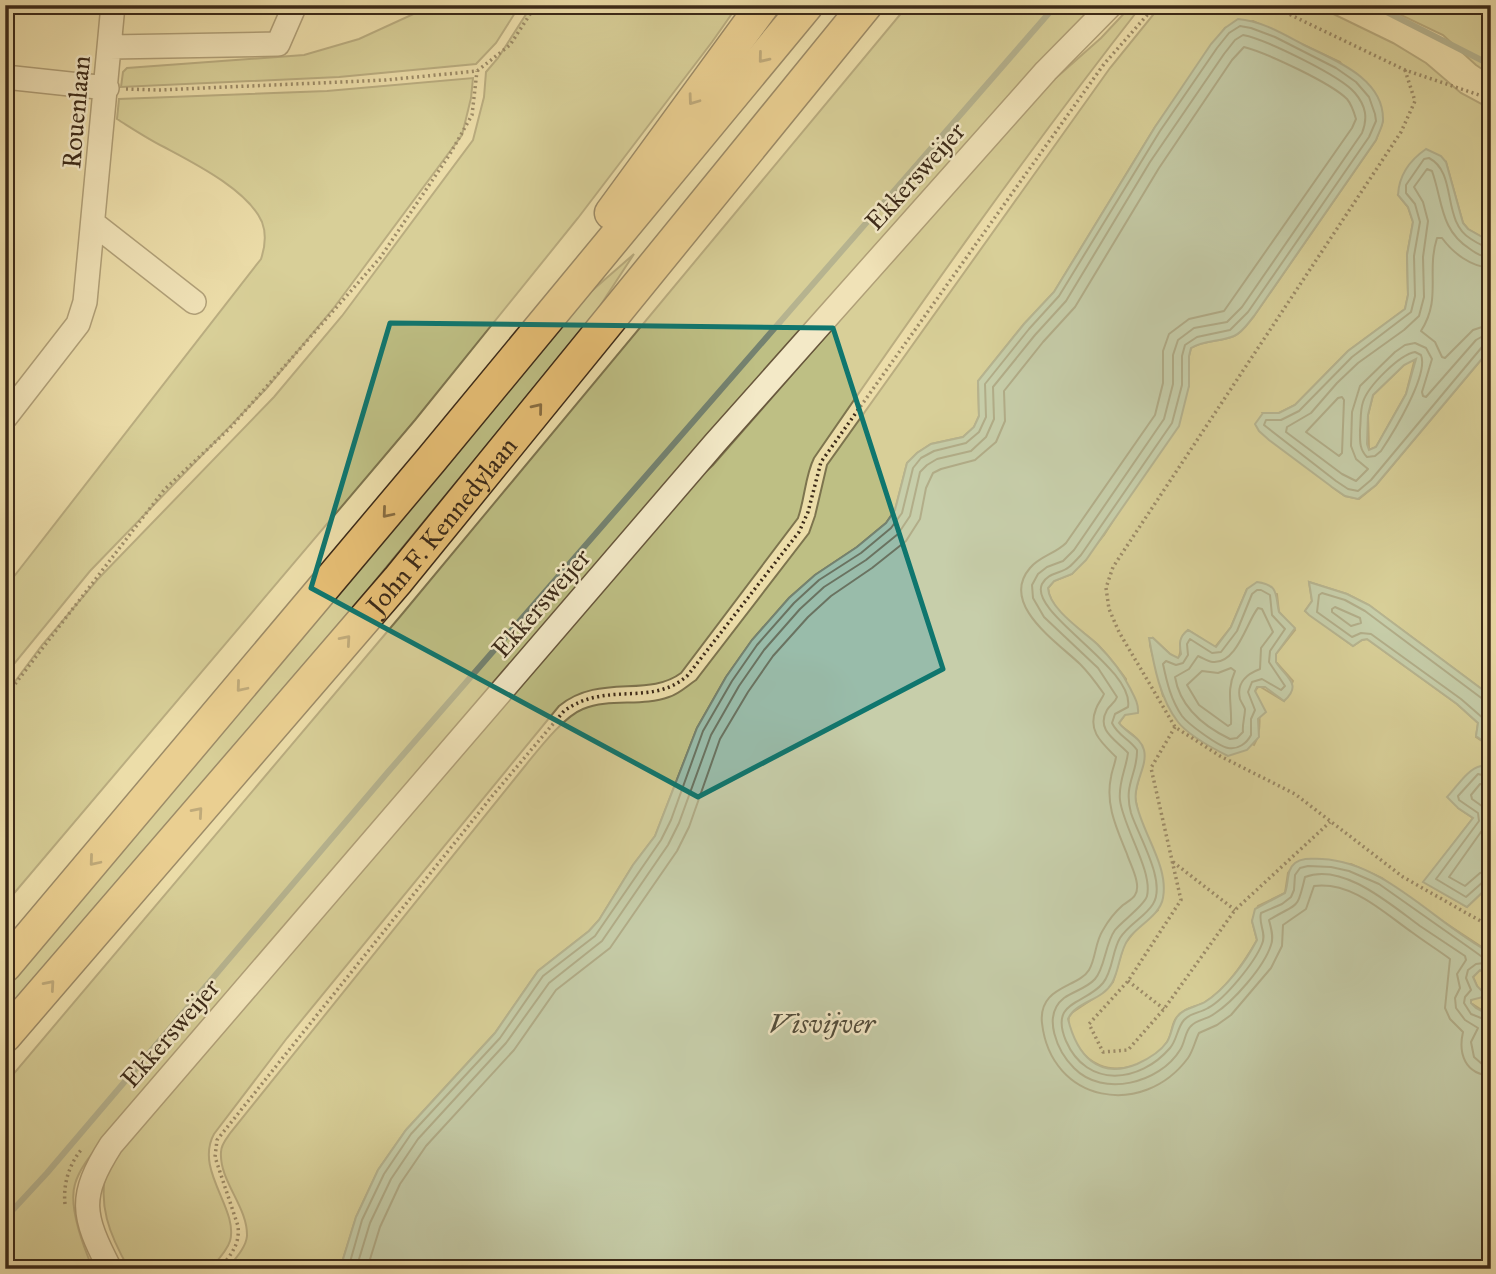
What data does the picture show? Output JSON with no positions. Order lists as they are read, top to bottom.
{
  "streets": {
    "highway": ["John F. Kennedylaan"],
    "street": ["Rouenlaan", "Ekkersweijer"]
  },
  "water": ["Visvijver"]
}
